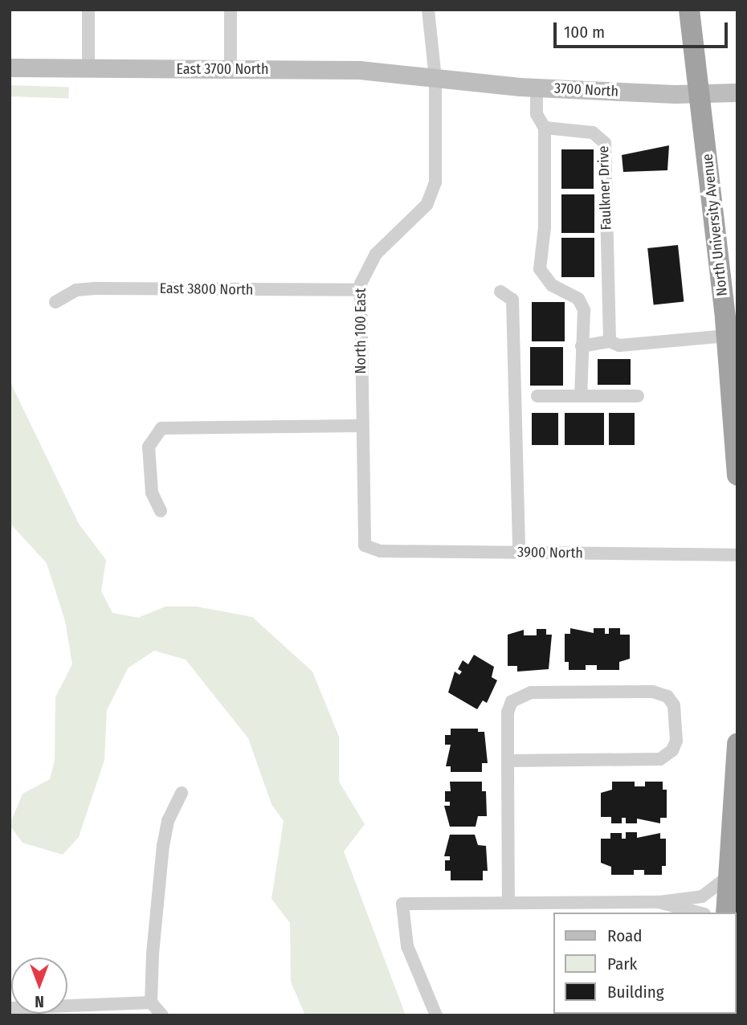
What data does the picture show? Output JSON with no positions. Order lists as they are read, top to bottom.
{
  "streets": {
    "highway": ["North University Avenue"],
    "main road": ["East 3700 North", "3700 North"],
    "street": [
      "Faulkner Drive",
      "East 3800 North",
      "North 100 East",
      "3900 North"
    ]
  },
  "crossings": [
    ["East 3700 North", "3700 North"],
    ["East 3700 North", "North 100 East"],
    ["3700 North", "North University Avenue"],
    ["3700 North", "North 100 East"],
    ["East 3800 North", "North 100 East"],
    ["North 100 East", "3900 North"]
  ],
  "legend": ["Road", "Park", "Building"],
  "scale_bar": "100 m",
  "north": "bottom"
}
